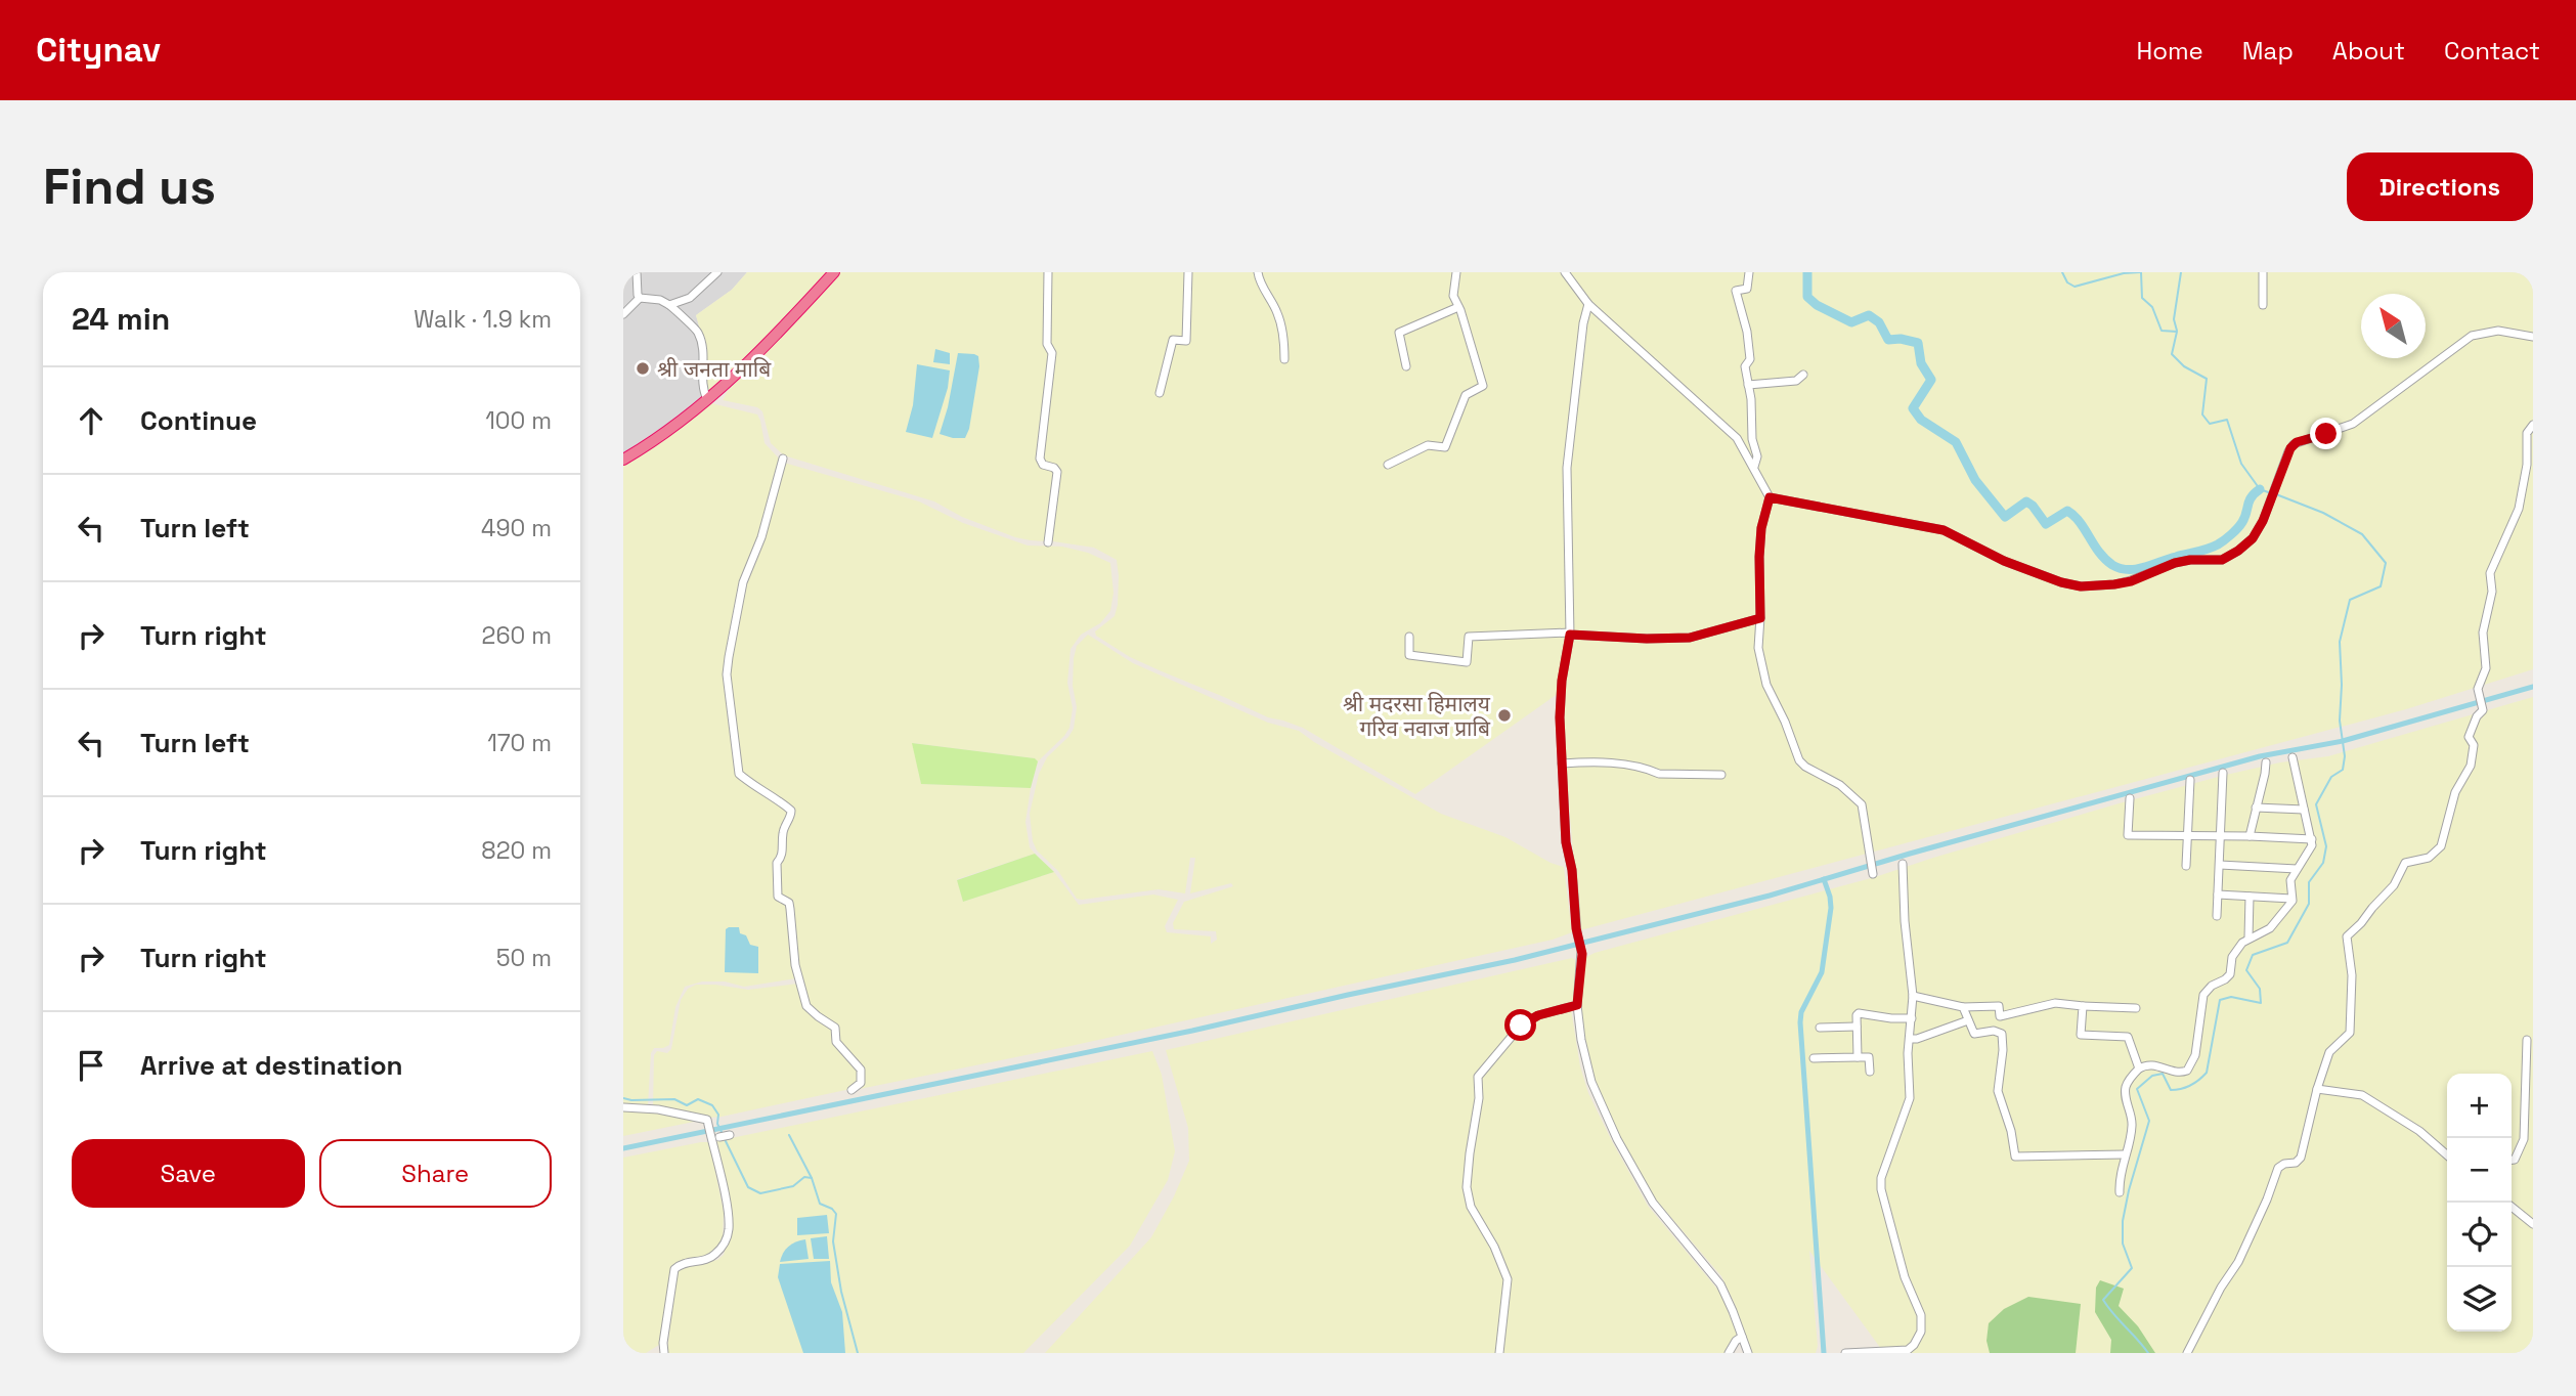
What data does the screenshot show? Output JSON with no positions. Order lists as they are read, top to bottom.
{
  "places": ["श्री जनता माबि", "श्री मदरसा हिमालय गरिव नवाज प्राबि"],
  "north": "top left",
  "page": {
    "header": "Citynav",
    "nav": [
      "Home",
      "Map",
      "About",
      "Contact"
    ],
    "buttons": [
      "Directions",
      ["Save", "Share"]
    ],
    "title": "Find us",
    "heading": ["24 min", "Walk · 1.9 km"],
    "list": [
      ["Continue", "100 m"],
      ["Turn left", "490 m"],
      ["Turn right", "260 m"],
      ["Turn left", "170 m"],
      ["Turn right", "820 m"],
      ["Turn right", "50 m"],
      "Arrive at destination"
    ],
    "map_buttons": ["+", "−"]
  }
}
